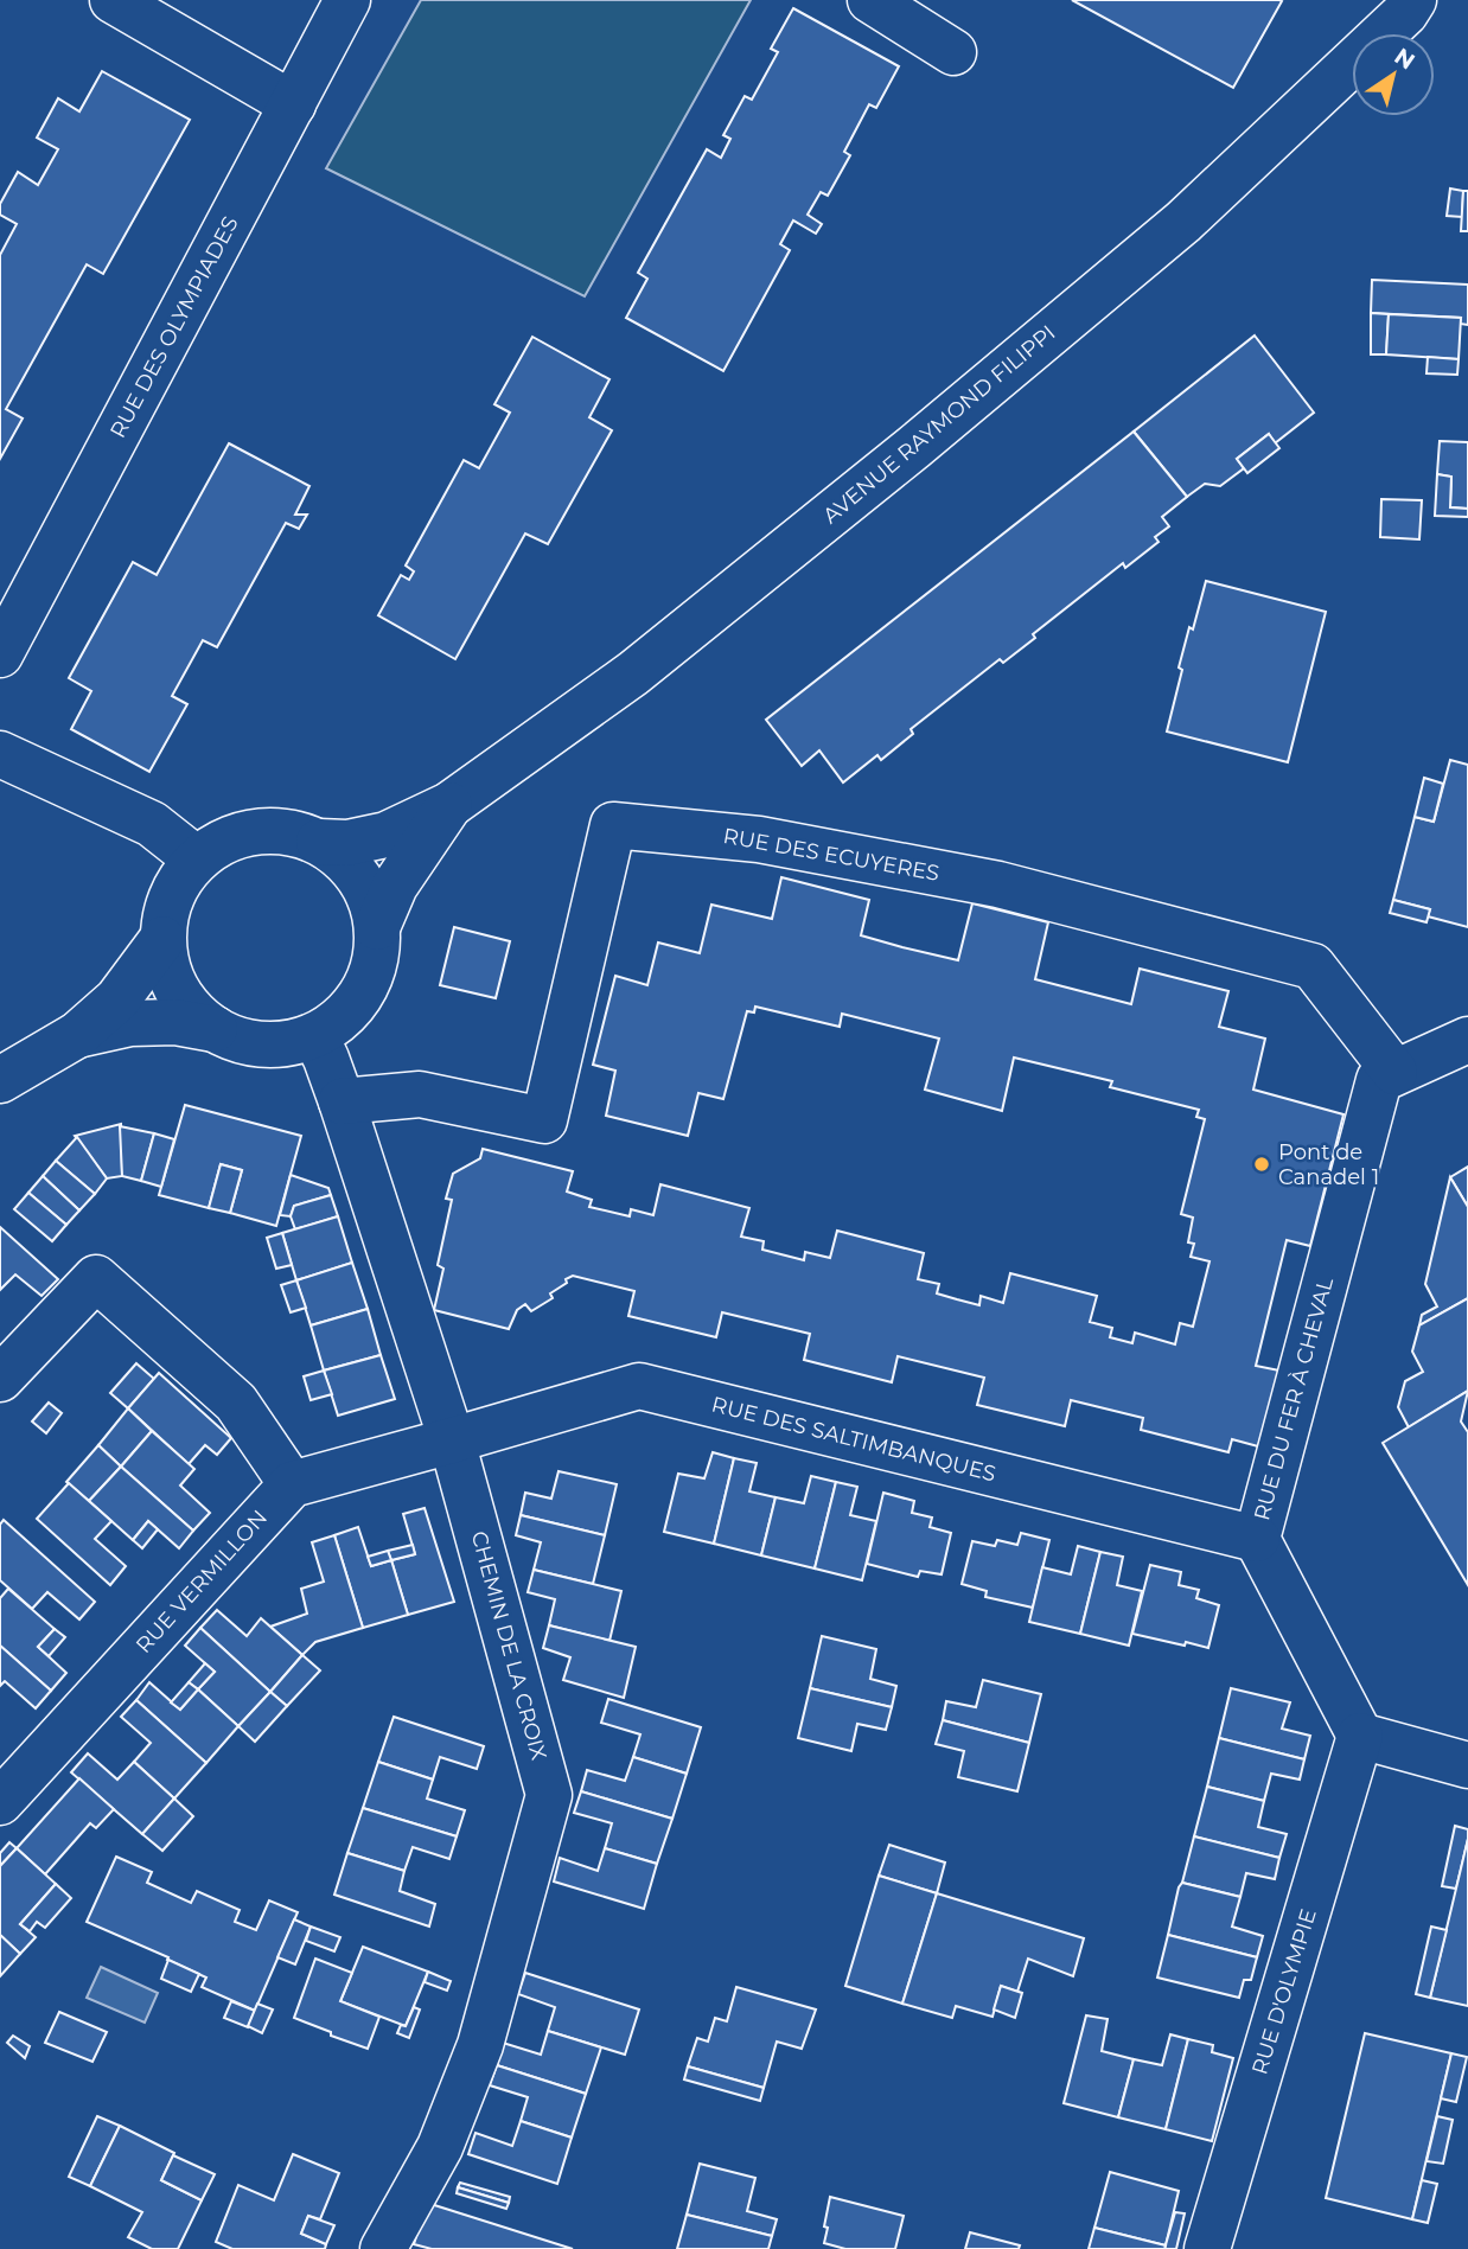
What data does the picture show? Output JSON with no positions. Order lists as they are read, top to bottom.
{
  "streets": {
    "street": [
      "RUE DES OLYMPIADES",
      "AVENUE RAYMOND FILIPPI",
      "RUE DES ECUYERES",
      "RUE DU FER À CHEVAL",
      "RUE DES SALTIMBANQUES",
      "RUE VERMILLON",
      "CHEMIN DE LA CROIX",
      "RUE D'OLYMPIE"
    ]
  },
  "crossings": [
    ["AVENUE RAYMOND FILIPPI", "CHEMIN DE LA CROIX"],
    ["RUE DES ECUYERES", "RUE DU FER À CHEVAL"],
    ["RUE DES ECUYERES", "CHEMIN DE LA CROIX"],
    ["RUE DU FER À CHEVAL", "RUE DES SALTIMBANQUES"],
    ["RUE DU FER À CHEVAL", "RUE D'OLYMPIE"],
    ["RUE DES SALTIMBANQUES", "CHEMIN DE LA CROIX"]
  ],
  "places": ["Pont de Canadel 1"],
  "north": "top right"
}
